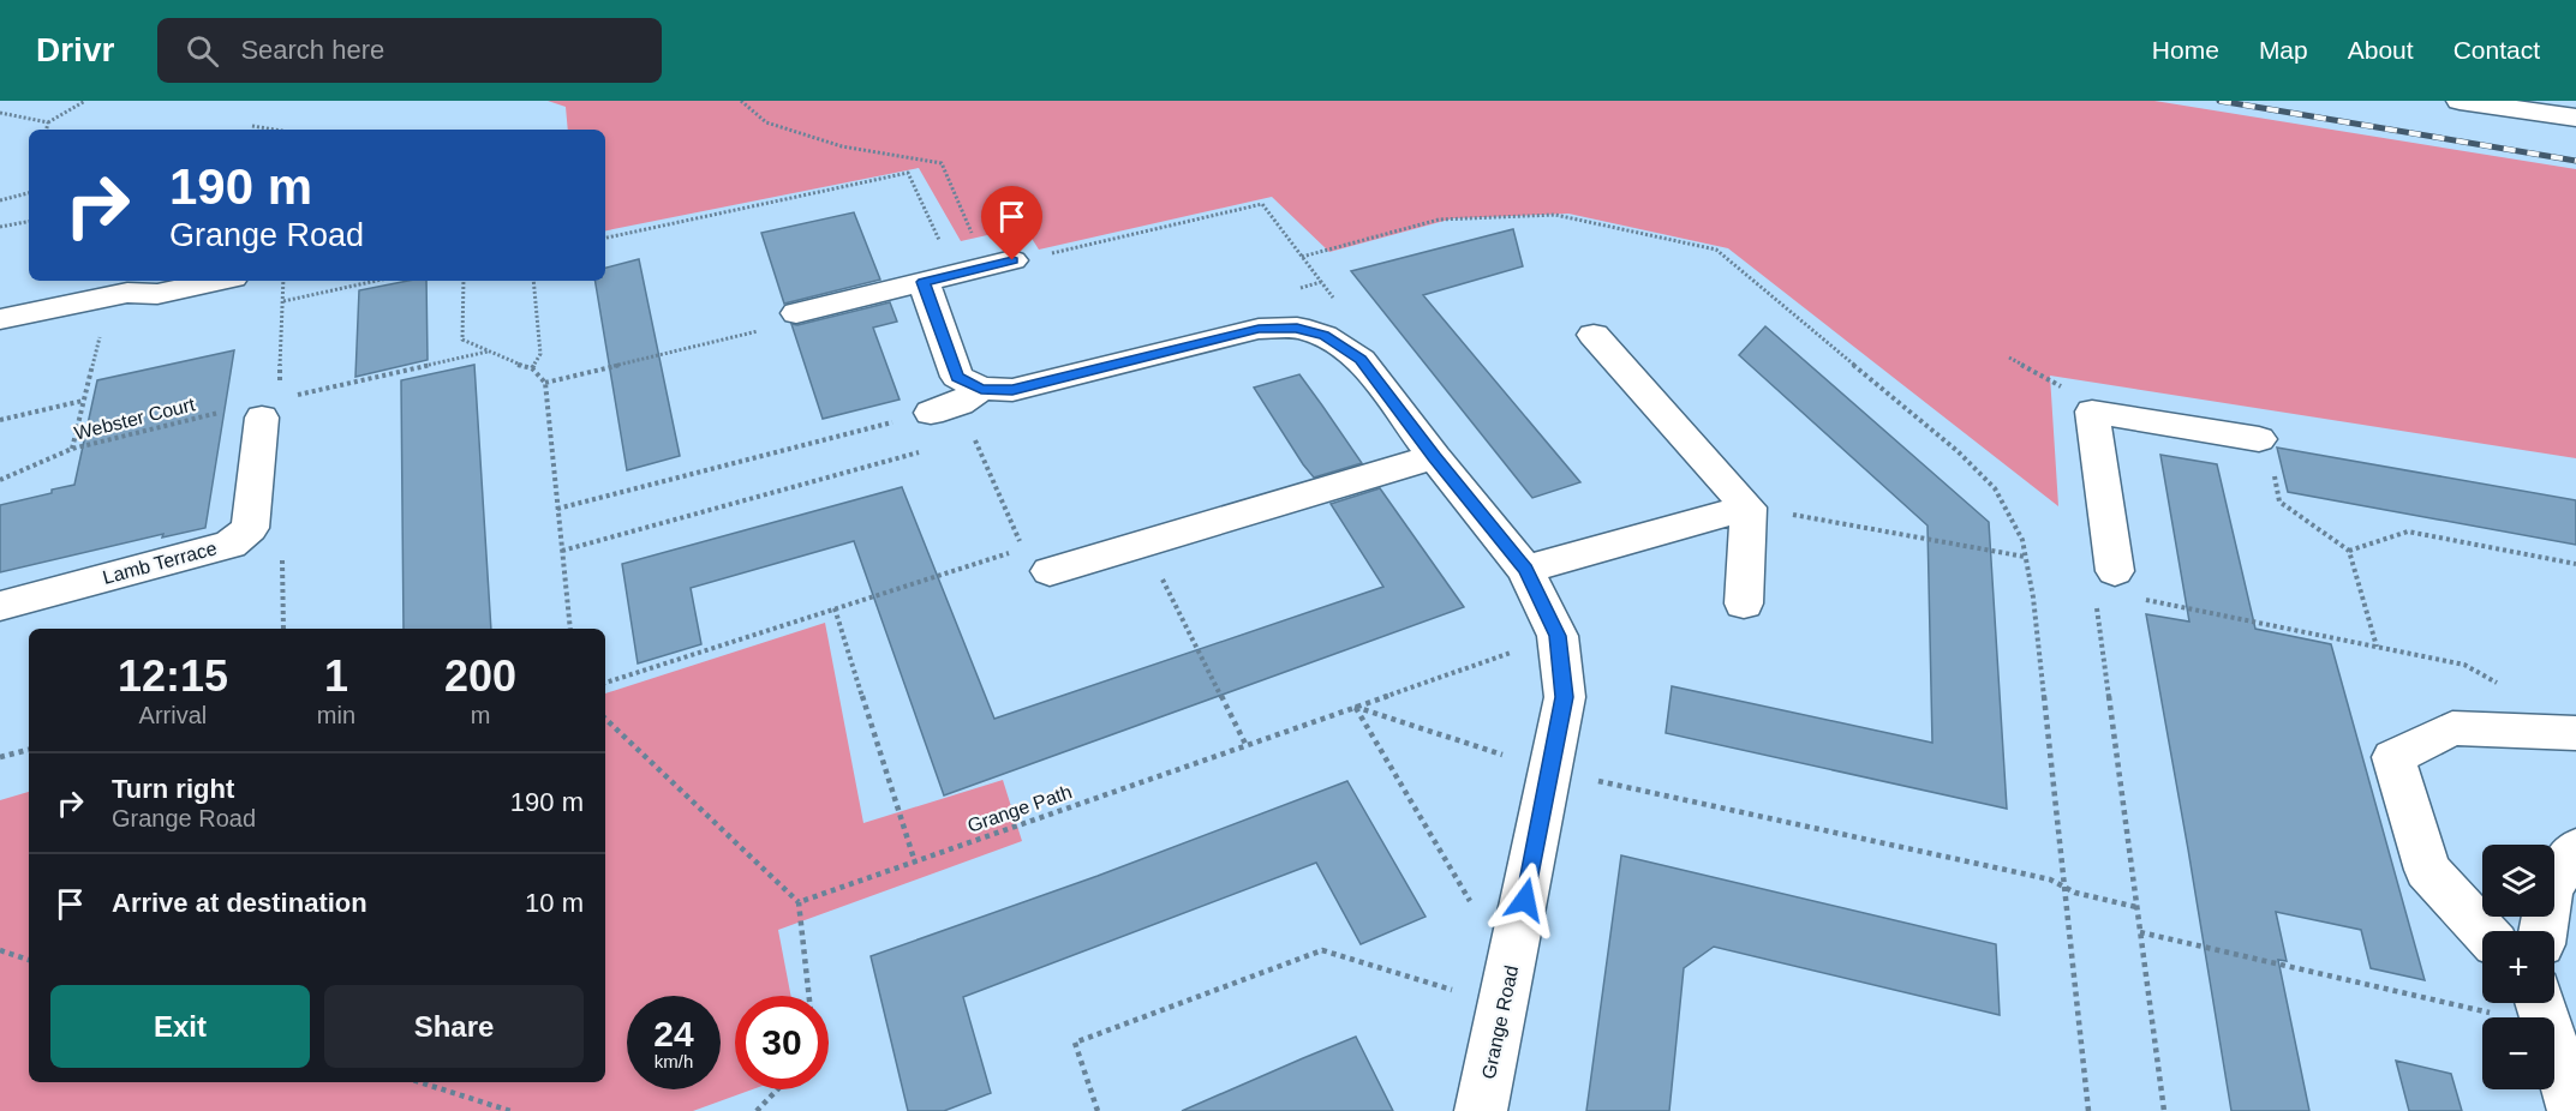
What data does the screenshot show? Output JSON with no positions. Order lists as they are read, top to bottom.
{
  "streets": {
    "street": ["Lamb Terrace", "Grange Road"],
    "path": ["Webster Court", "Grange Path"]
  },
  "crossings": [
    ["Grange Path", "Grange Road"]
  ],
  "page": {
    "header": "Drivr",
    "search": "Search here",
    "nav": [
      "Home",
      "Map",
      "About",
      "Contact"
    ],
    "turn": ["190 m", "Grange Road"],
    "eta": [
      "12:15",
      "Arrival",
      "1",
      "min",
      "200",
      "m"
    ],
    "list": [
      {
        "name": "Turn right",
        "note": "Grange Road",
        "value": "190 m"
      },
      {
        "name": "Arrive at destination",
        "value": "10 m"
      }
    ],
    "map_buttons": ["+", "−"],
    "buttons": ["Exit", "Share"],
    "speed": "24 km/h",
    "limit": "30"
  }
}
